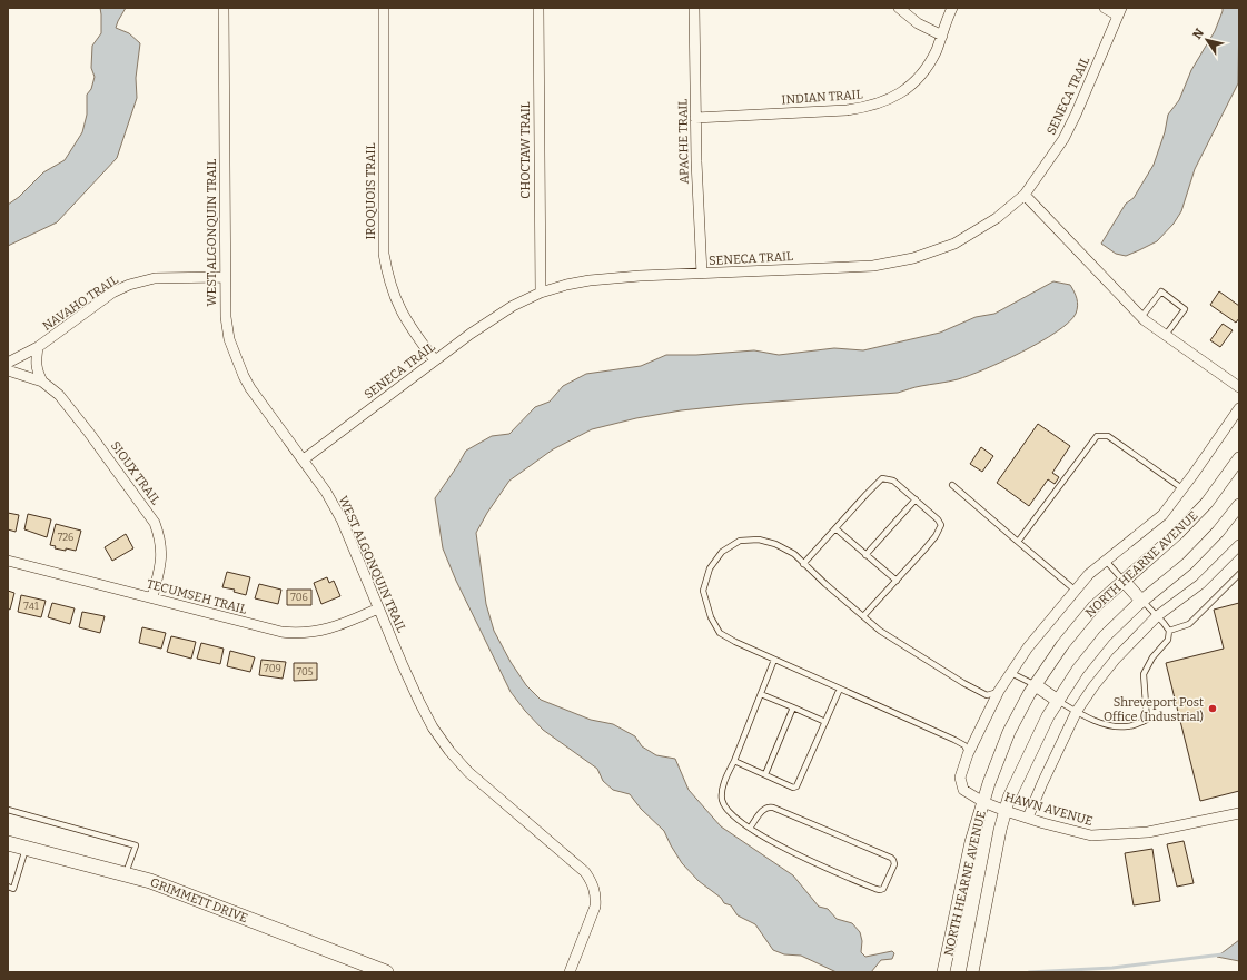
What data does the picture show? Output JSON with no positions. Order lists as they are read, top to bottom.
{
  "streets": {
    "main road": ["GRIMMETT DRIVE"],
    "street": [
      "SENECA TRAIL",
      "INDIAN TRAIL",
      "APACHE TRAIL",
      "CHOCTAW TRAIL",
      "IROQUOIS TRAIL",
      "WEST ALGONQUIN TRAIL",
      "NAVAHO TRAIL",
      "SIOUX TRAIL",
      "NORTH HEARNE AVENUE",
      "TECUMSEH TRAIL",
      "HAWN AVENUE"
    ]
  },
  "crossings": [
    ["SENECA TRAIL", "APACHE TRAIL"],
    ["SENECA TRAIL", "CHOCTAW TRAIL"],
    ["SENECA TRAIL", "IROQUOIS TRAIL"],
    ["SENECA TRAIL", "WEST ALGONQUIN TRAIL"],
    ["INDIAN TRAIL", "APACHE TRAIL"],
    ["WEST ALGONQUIN TRAIL", "NAVAHO TRAIL"],
    ["WEST ALGONQUIN TRAIL", "TECUMSEH TRAIL"],
    ["SIOUX TRAIL", "TECUMSEH TRAIL"],
    ["NORTH HEARNE AVENUE", "HAWN AVENUE"]
  ],
  "places": ["Shreveport Post Office (Industrial)"],
  "house_numbers": [
    "726",
    "706",
    "741",
    "709",
    "705"
  ],
  "north": "top left"
}
